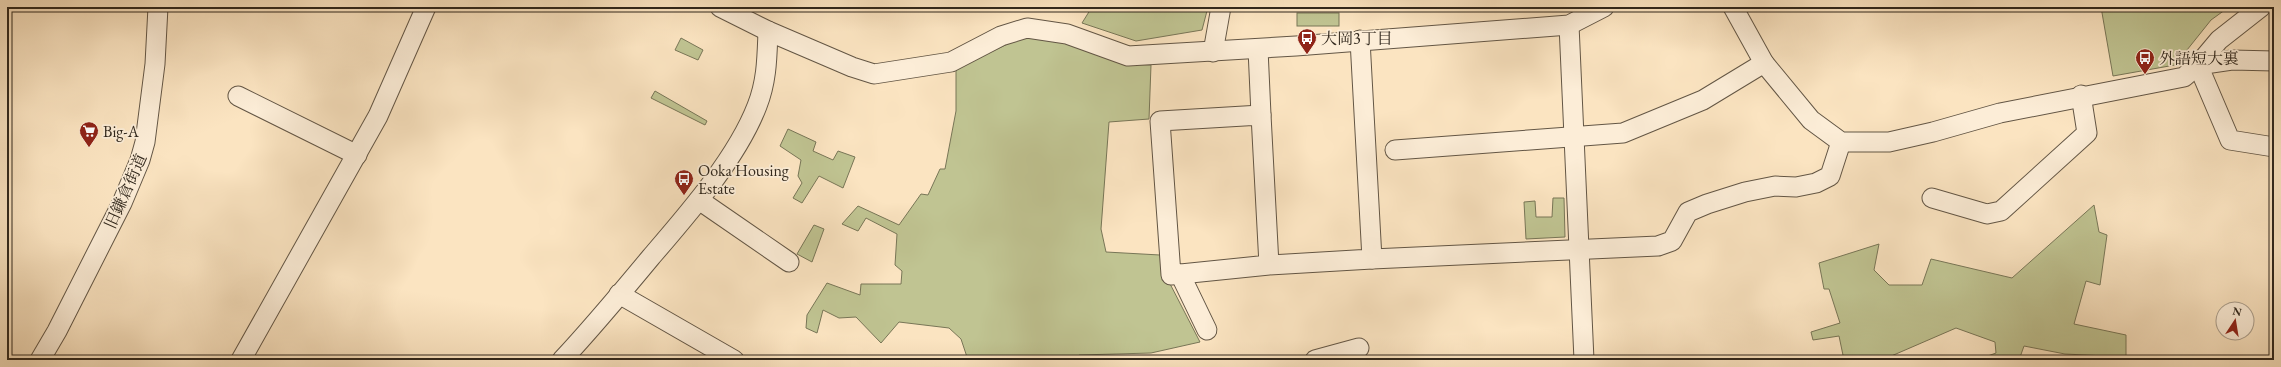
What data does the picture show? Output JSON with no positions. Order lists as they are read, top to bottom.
{
  "streets": {
    "street": ["旧鎌倉街道"]
  },
  "places": {
    "bus stop": ["大岡3丁目", "外語短大裏", "Ooka Housing Estate"],
    "supermarket": ["Big-A"]
  },
  "north": "top"
}
